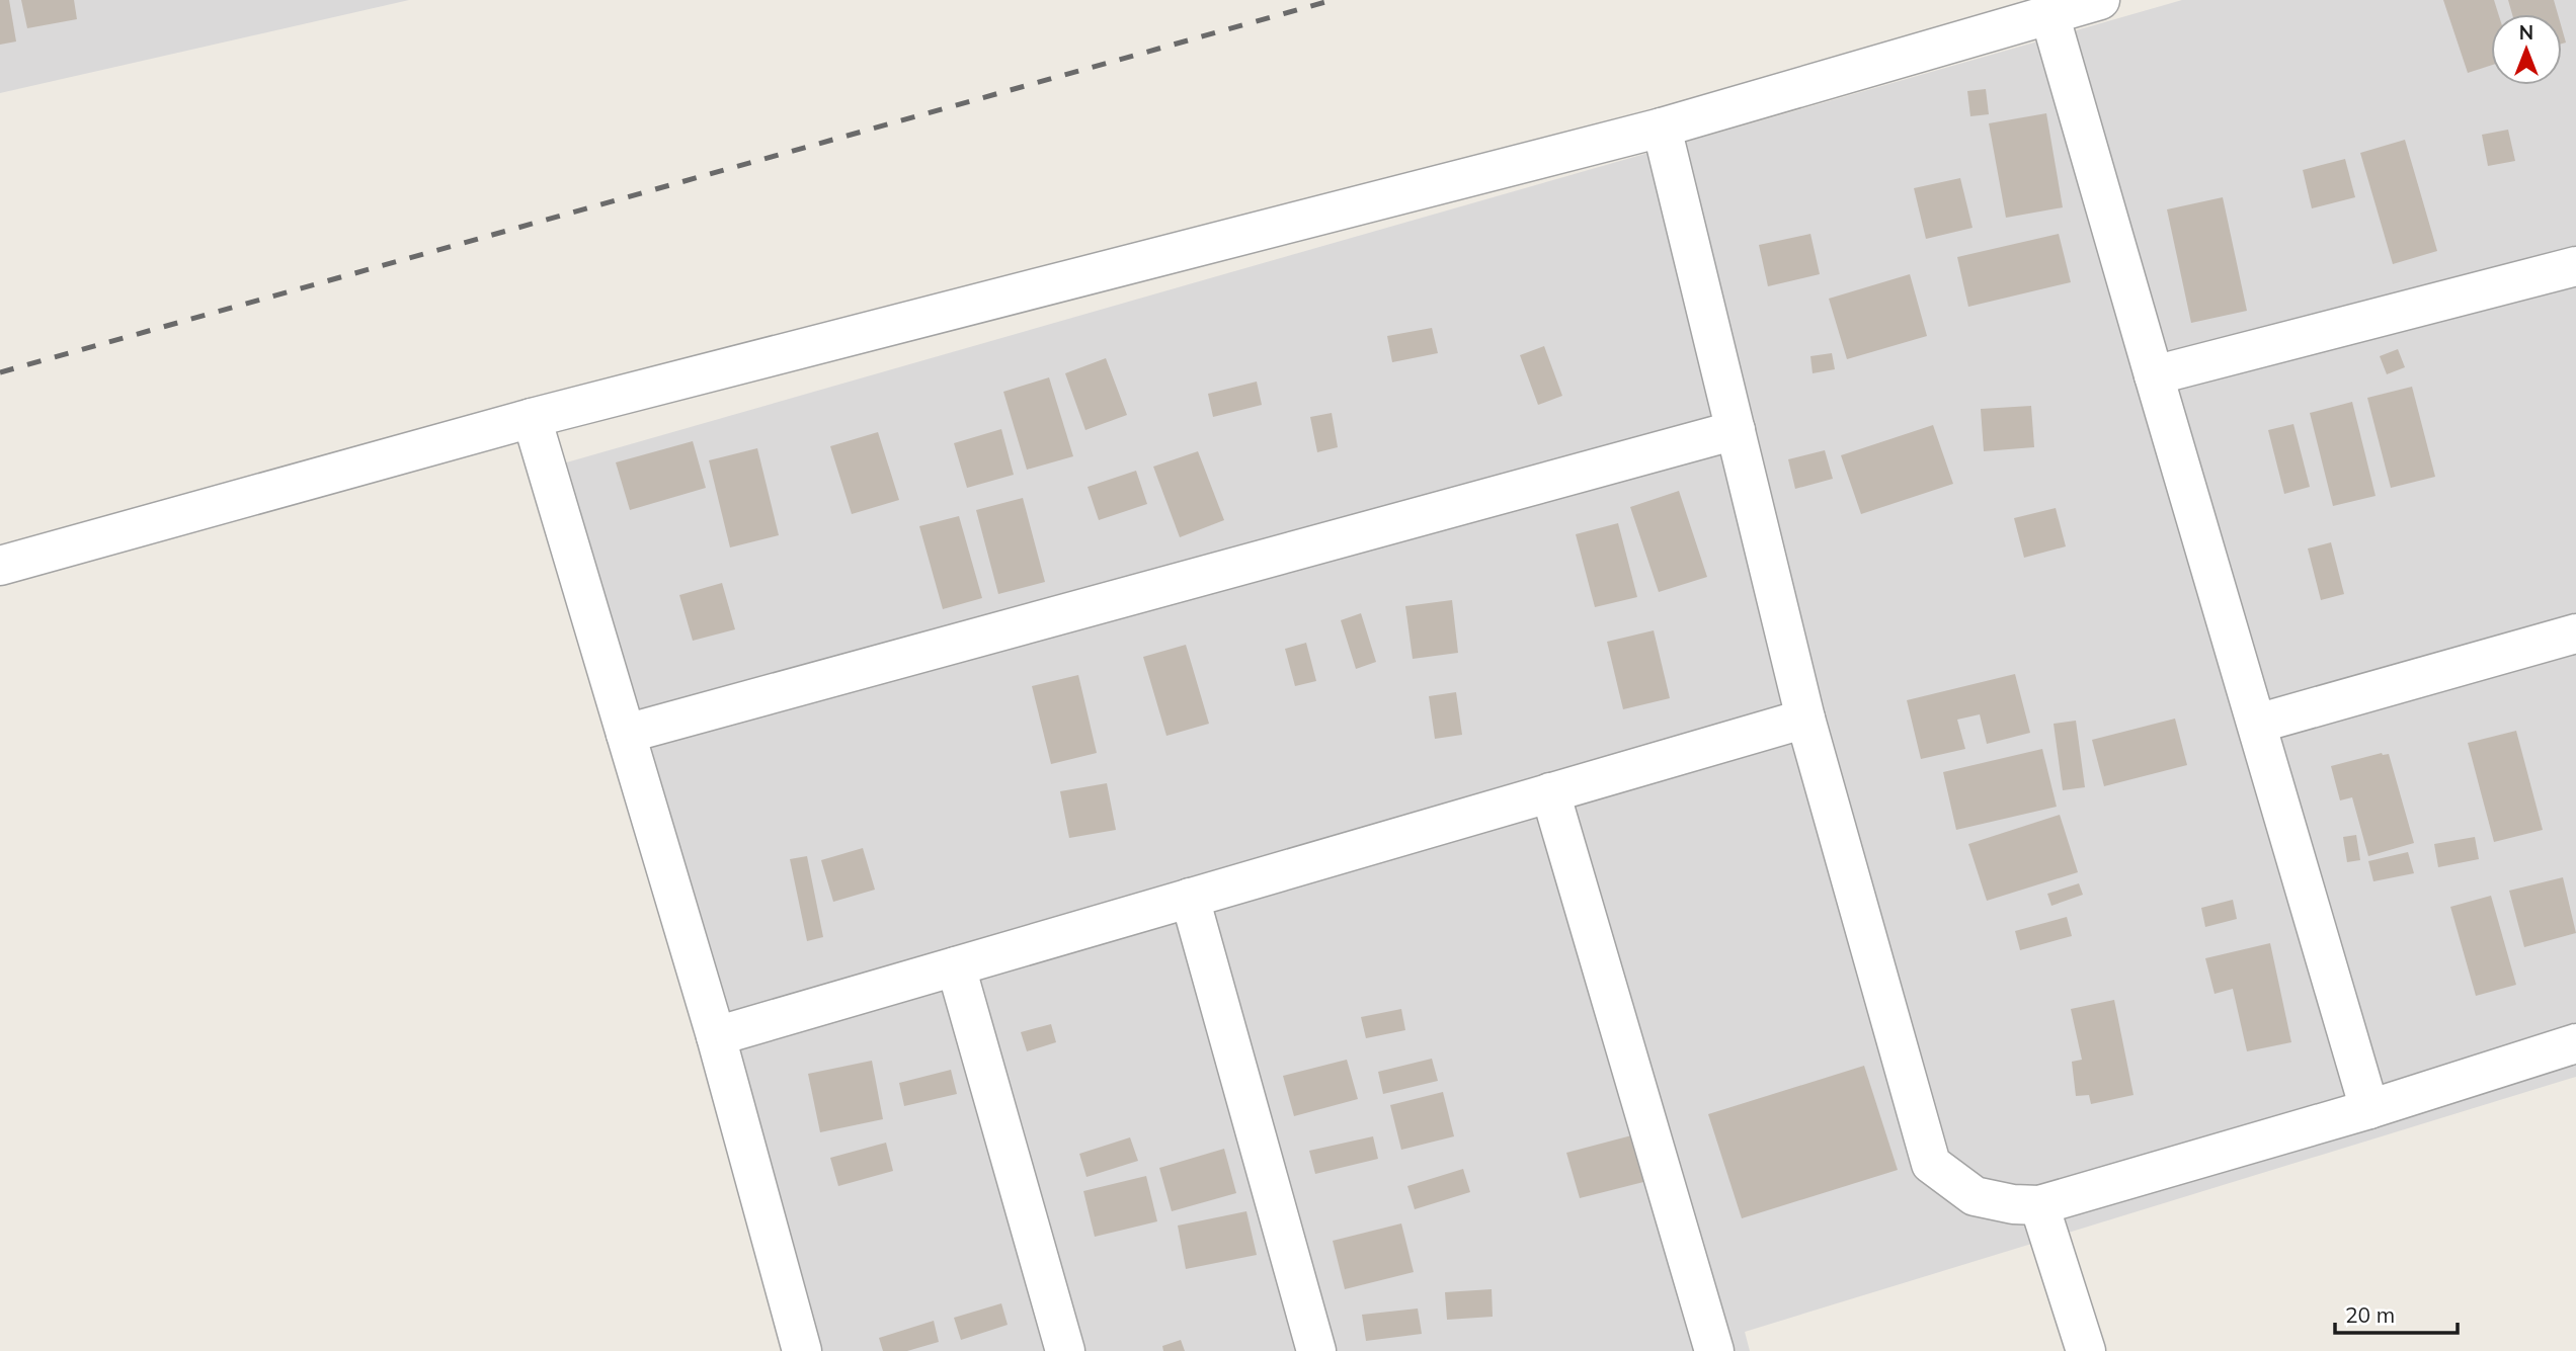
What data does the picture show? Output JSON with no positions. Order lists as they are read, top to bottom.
{
  "scale_bar": "20 m",
  "north": "top"
}
